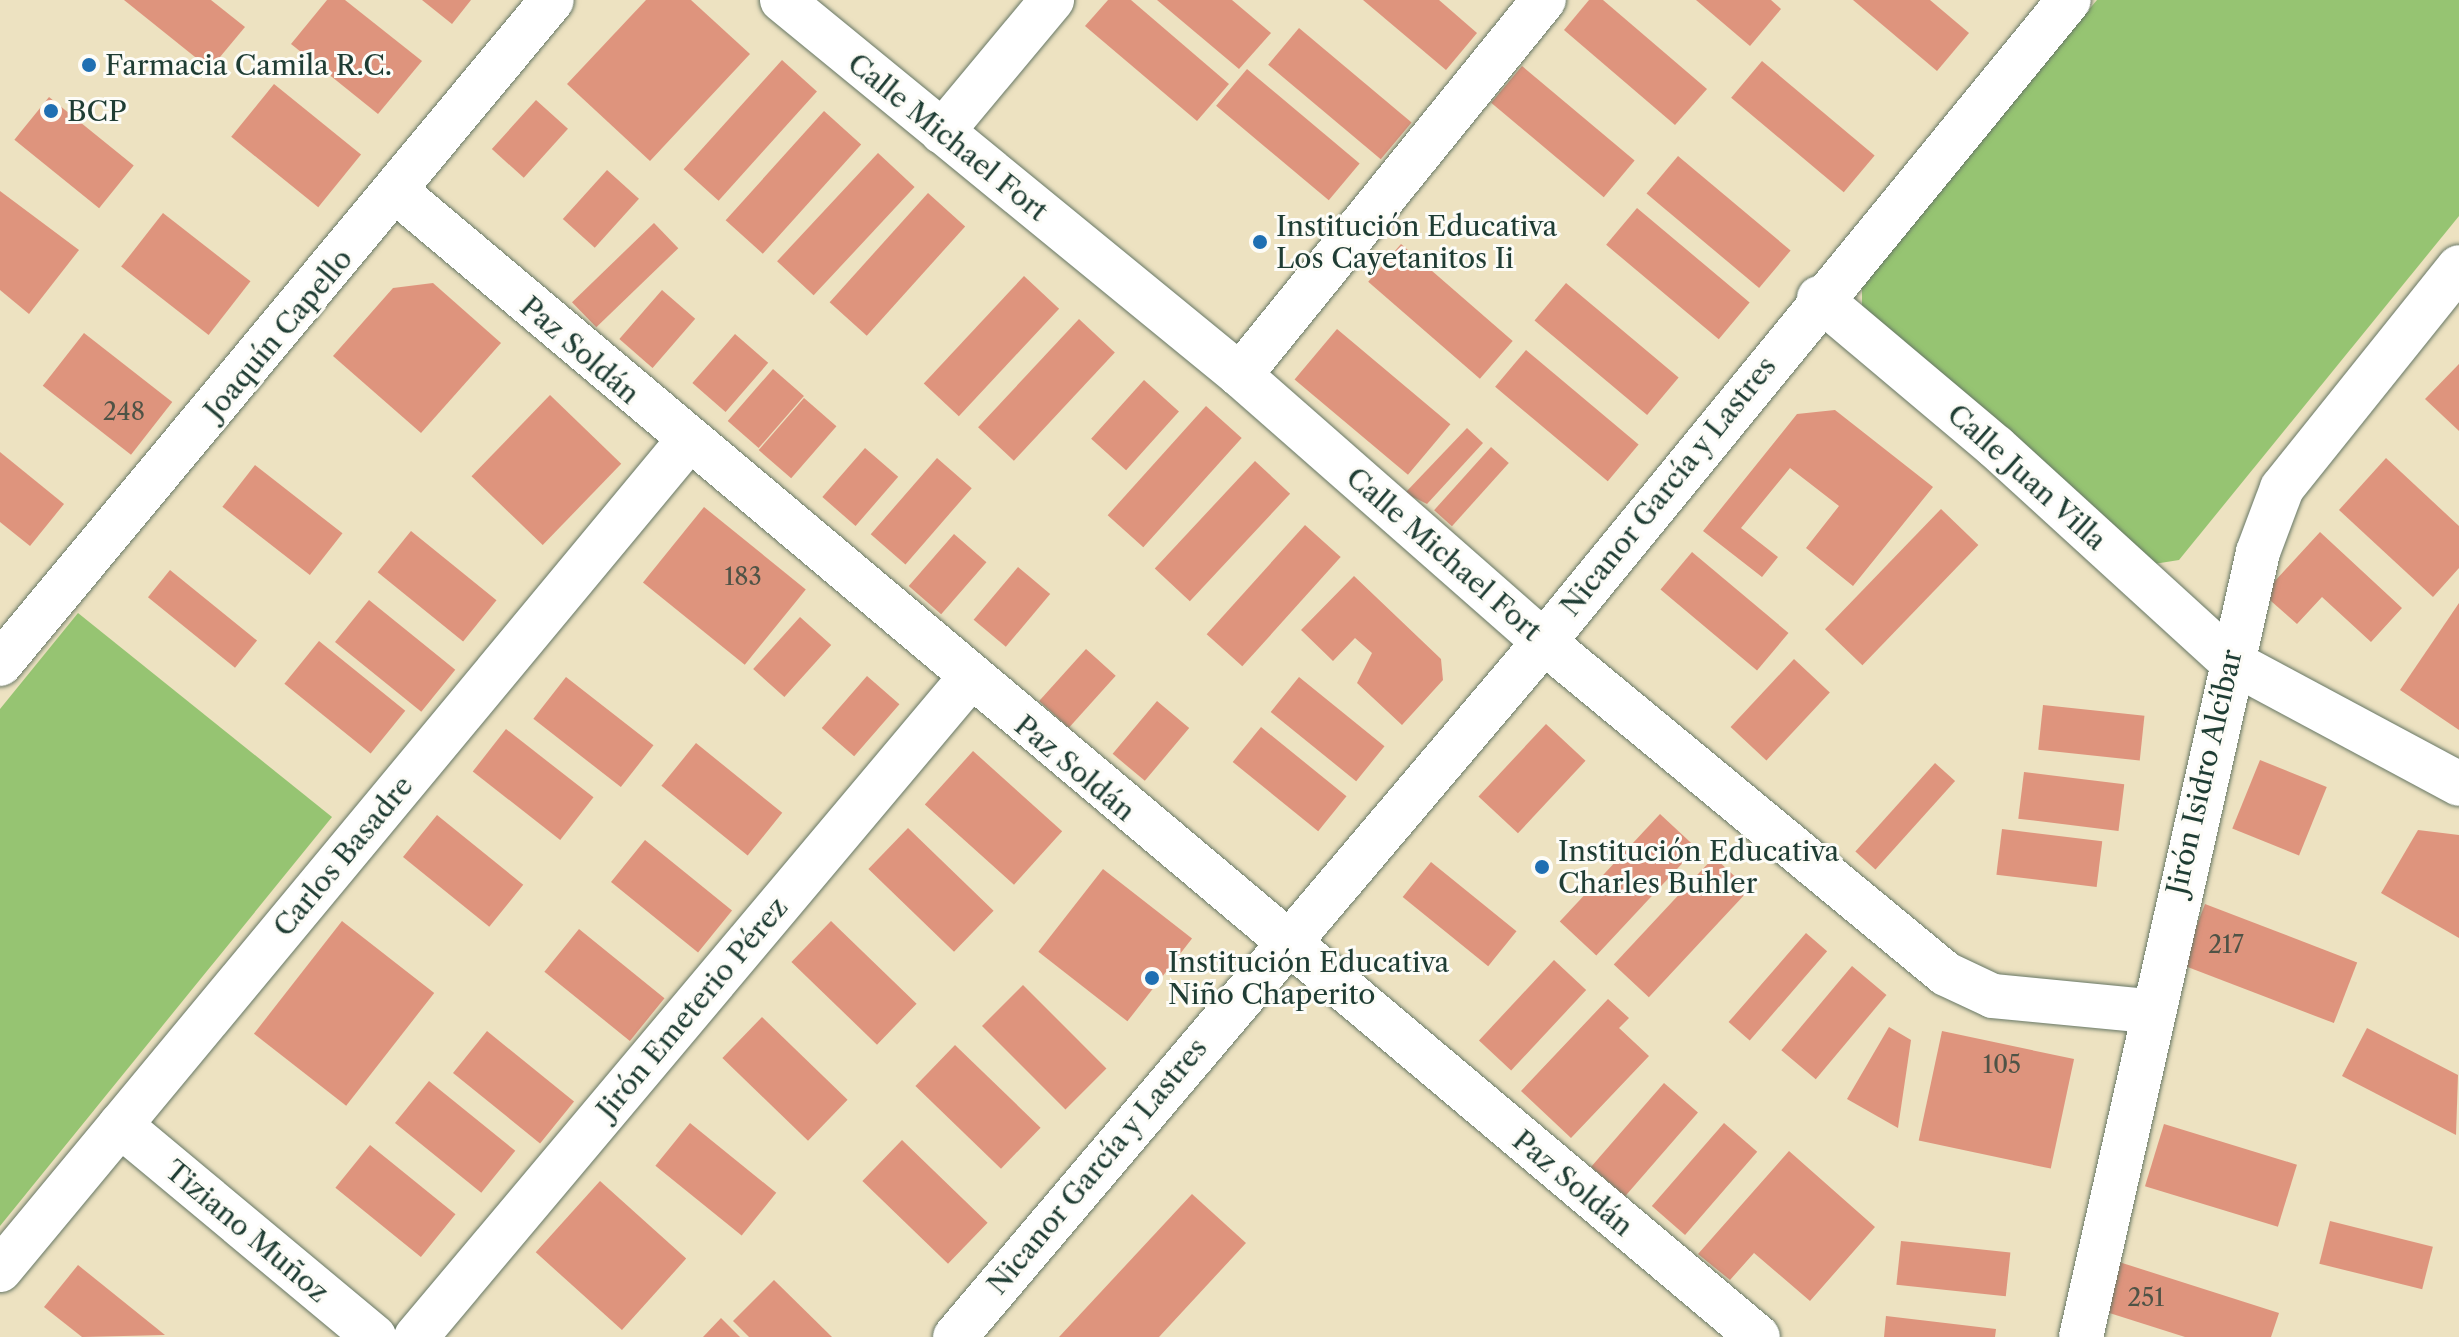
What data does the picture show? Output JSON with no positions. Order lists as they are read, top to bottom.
{
  "streets": {
    "street": [
      "Calle Michael Fort",
      "Joaquín Capello",
      "Paz Soldán",
      "Calle Juan Villa",
      "Nicanor García y Lastres",
      "Jirón Isidro Alcíbar",
      "Carlos Basadre",
      "Jirón Emeterio Pérez",
      "Tiziano Muñoz"
    ]
  },
  "crossings": [
    ["Calle Michael Fort", "Nicanor García y Lastres"],
    ["Calle Michael Fort", "Jirón Isidro Alcíbar"],
    ["Joaquín Capello", "Paz Soldán"],
    ["Paz Soldán", "Nicanor García y Lastres"],
    ["Paz Soldán", "Carlos Basadre"],
    ["Paz Soldán", "Jirón Emeterio Pérez"],
    ["Calle Juan Villa", "Nicanor García y Lastres"],
    ["Calle Juan Villa", "Jirón Isidro Alcíbar"],
    ["Carlos Basadre", "Tiziano Muñoz"]
  ],
  "places": [
    "Farmacia Camila R.C.",
    "BCP",
    "Institución Educativa Los Cayetanitos Ii",
    "Institución Educativa Charles Buhler",
    "Institución Educativa Niño Chaperito"
  ],
  "house_numbers": [
    "248",
    "183",
    "217",
    "105",
    "251"
  ]
}
